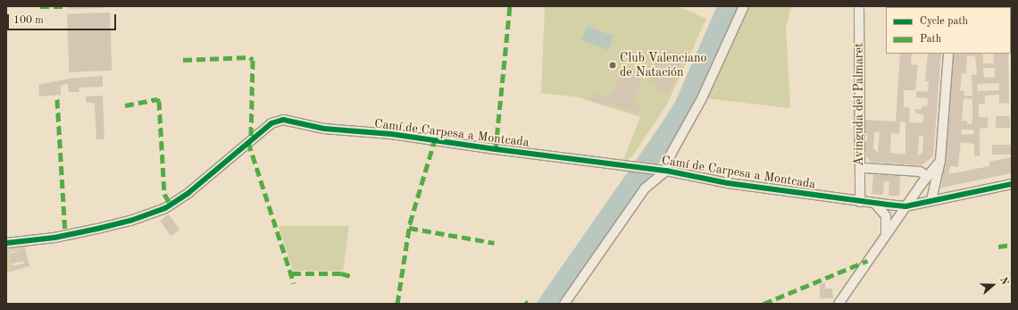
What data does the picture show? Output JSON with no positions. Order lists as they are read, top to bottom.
{
  "streets": {
    "street": ["Avinguda del Palmaret", "Camí de Carpesa a Montcada"]
  },
  "crossings": [
    ["Avinguda del Palmaret", "Camí de Carpesa a Montcada"]
  ],
  "places": ["Club Valenciano de Natación"],
  "legend": ["Cycle path", "Path"],
  "scale_bar": "100 m",
  "north": "right"
}
